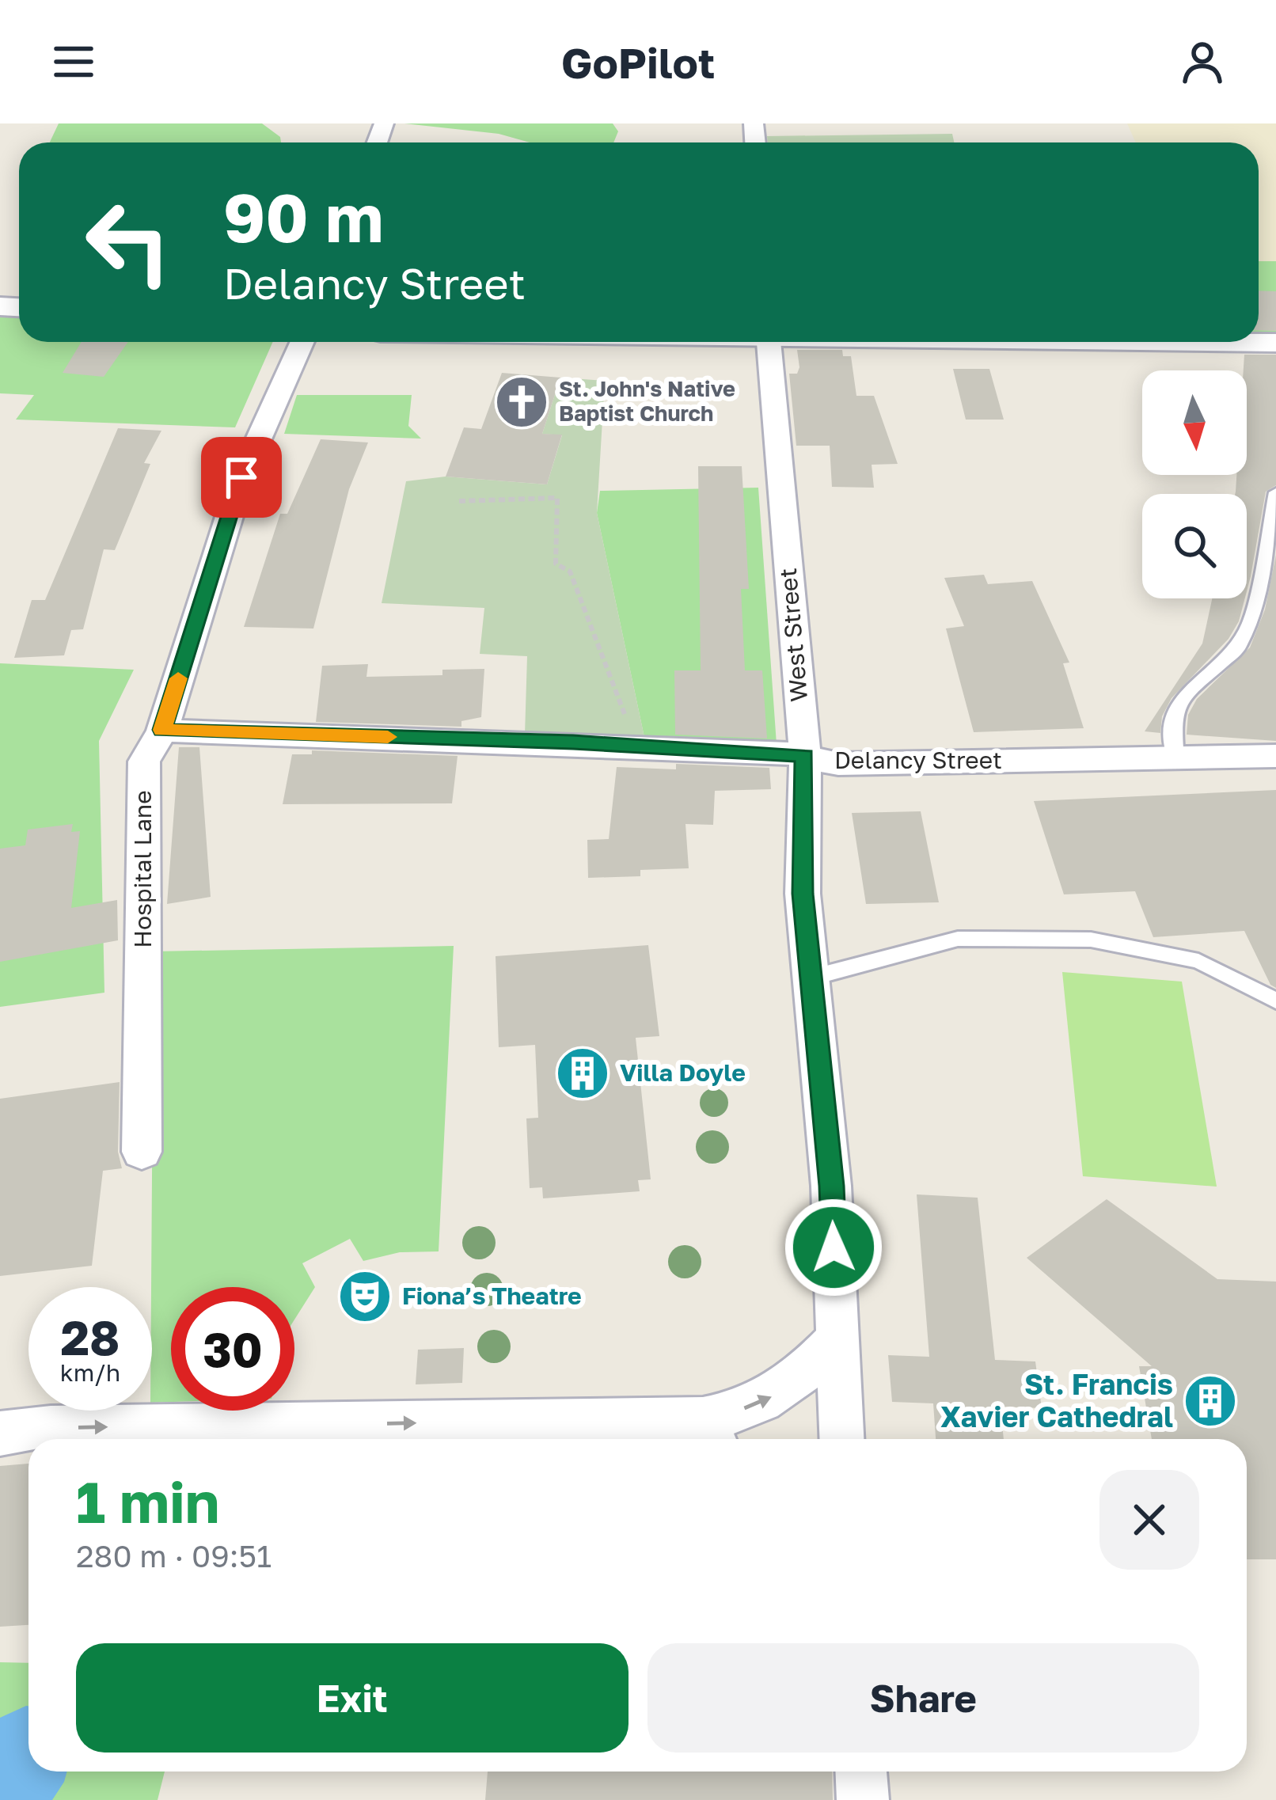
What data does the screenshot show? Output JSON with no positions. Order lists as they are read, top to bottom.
{
  "streets": {
    "street": ["West Street", "Delancy Street", "Hospital Lane"]
  },
  "crossings": [
    ["West Street", "Delancy Street"],
    ["Delancy Street", "Hospital Lane"]
  ],
  "places": {
    "church": ["St. John's Native Baptist Church"],
    "building": ["Villa Doyle", "St. Francis Xavier Cathedral"],
    "theatre": ["Fiona’s Theatre"]
  },
  "north": "bottom",
  "page": {
    "header": "GoPilot",
    "turn": ["90 m", "Delancy Street"],
    "speed": "28 km/h",
    "limit": "30",
    "heading": ["1 min", "280 m · 09:51"],
    "buttons": ["Exit", "Share"]
  }
}
